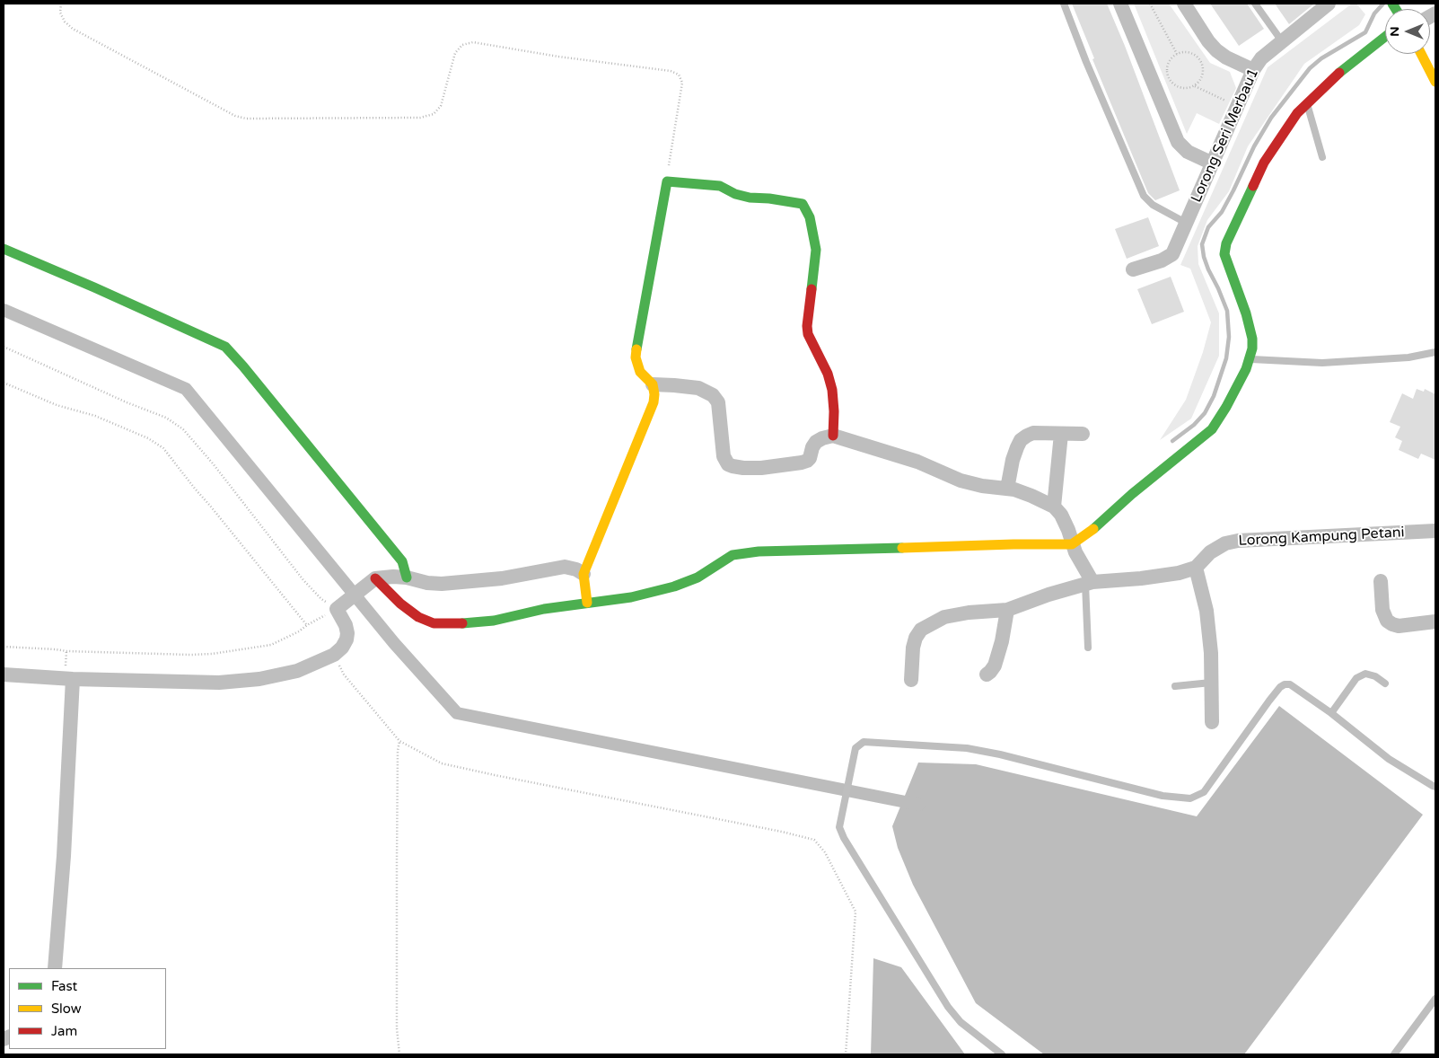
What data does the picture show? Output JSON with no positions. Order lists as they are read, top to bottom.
{
  "streets": {
    "street": ["Lorong Seri Merbau1", "Lorong Kampung Petani"]
  },
  "legend": ["Fast", "Slow", "Jam"],
  "north": "left"
}
